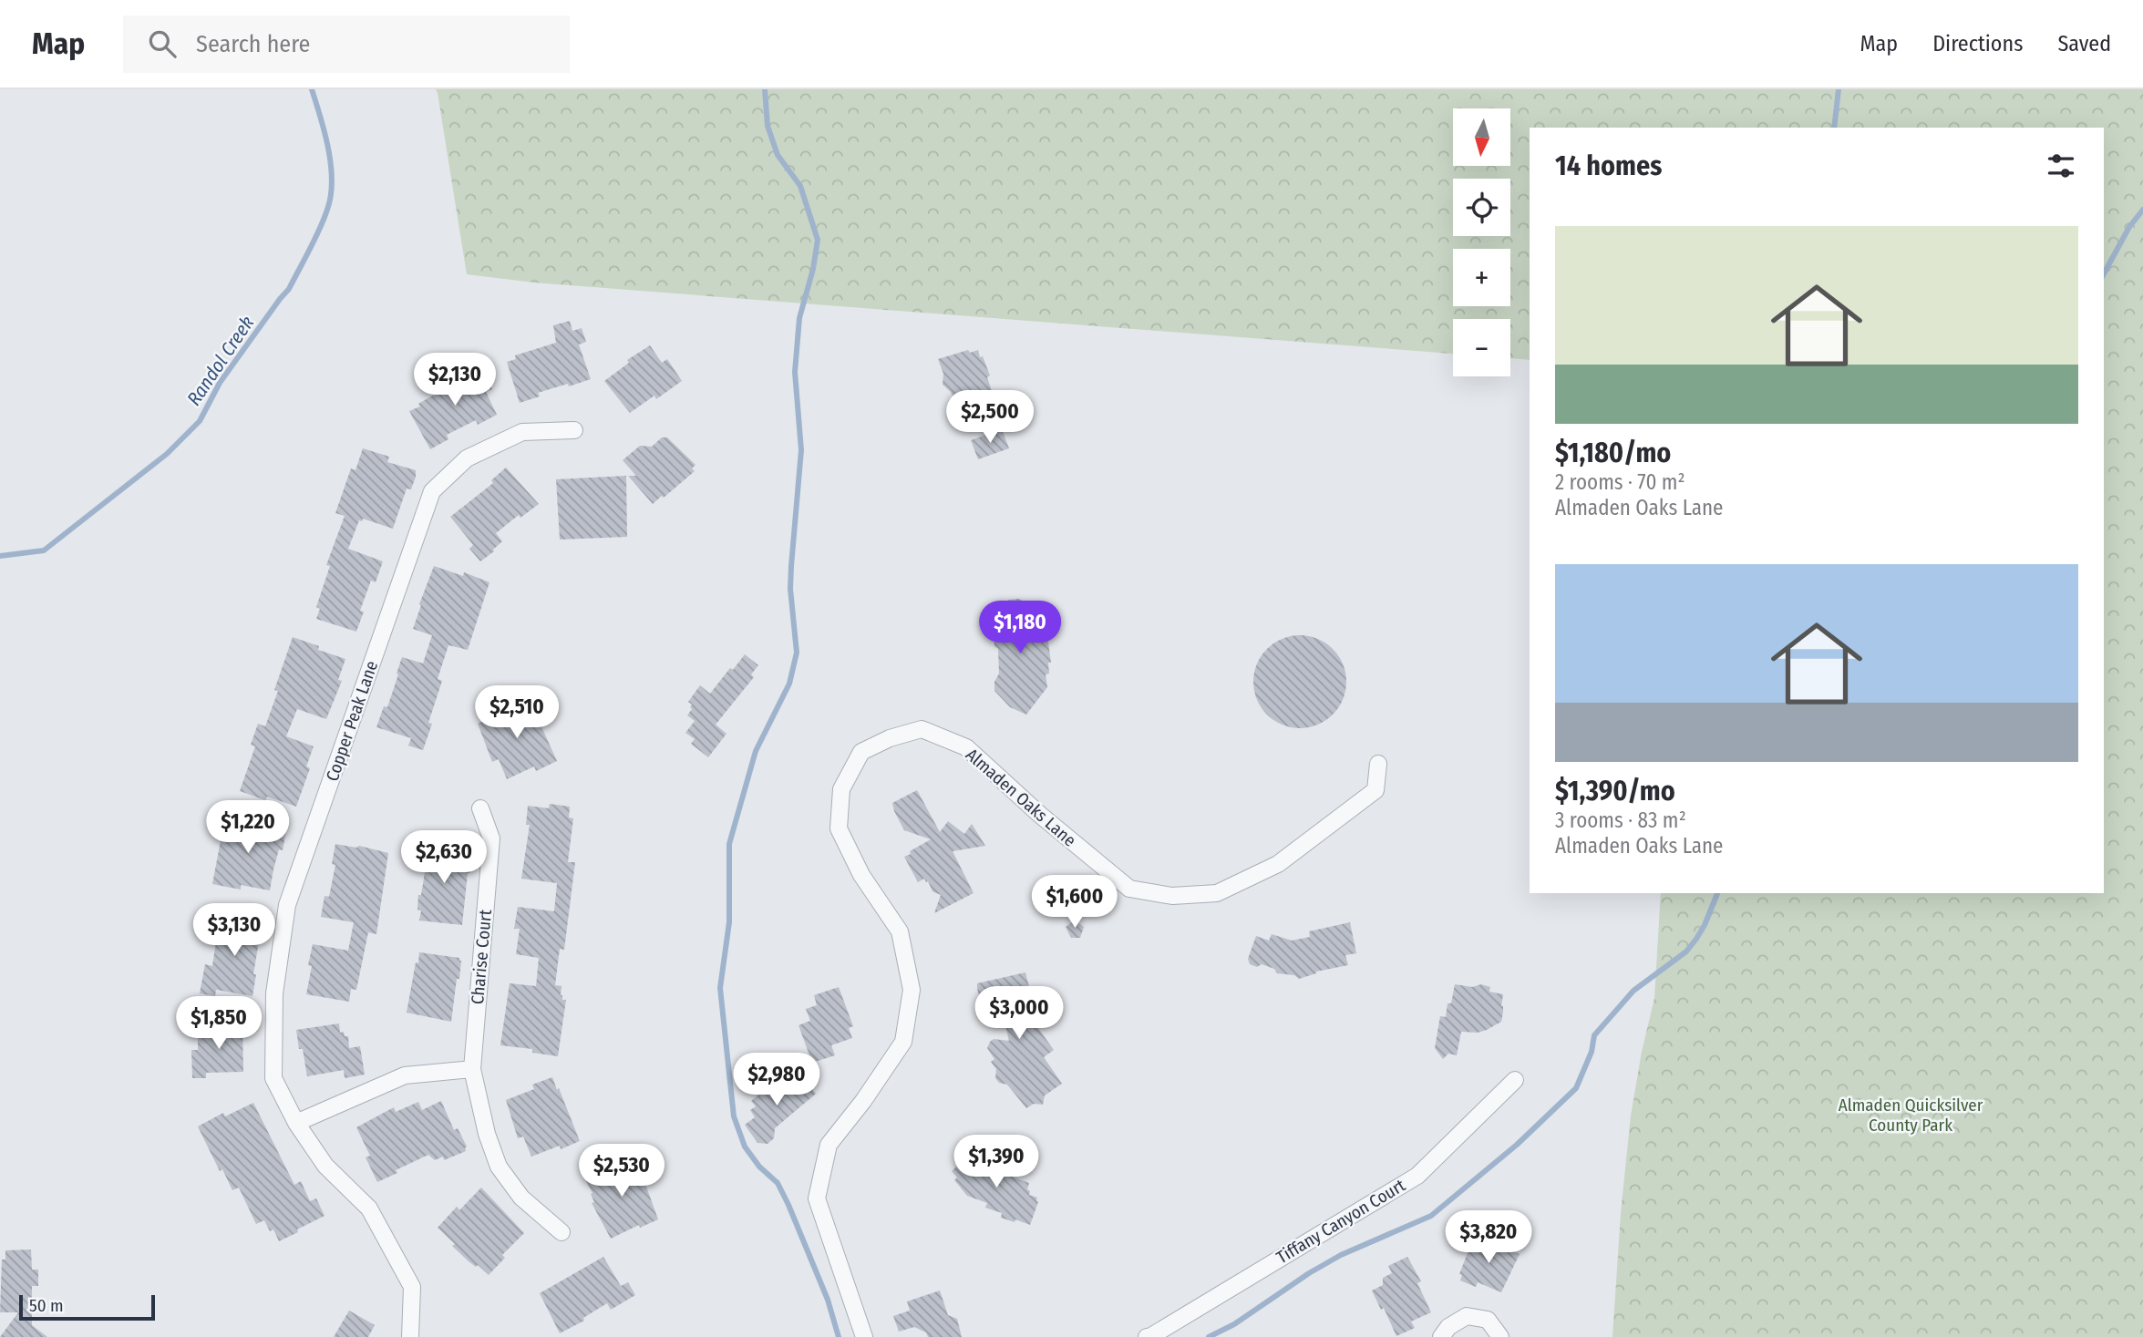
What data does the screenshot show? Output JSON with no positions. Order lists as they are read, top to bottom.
{
  "streets": {
    "street": [
      "Copper Peak Lane",
      "Almaden Oaks Lane",
      "Charise Court",
      "Tiffany Canyon Court"
    ]
  },
  "water": ["Randol Creek"],
  "parks": ["Almaden Quicksilver County Park"],
  "scale_bar": "50 m",
  "north": "bottom",
  "page": {
    "header": "Map",
    "search": "Search here",
    "nav": ["Map", "Directions", "Saved"],
    "map_buttons": ["+", "−"],
    "heading": "14 homes",
    "list": [
      {
        "name": "$1,180/mo",
        "note": "2 rooms · 70 m² · Almaden Oaks Lane"
      },
      {
        "name": "$1,390/mo",
        "note": "3 rooms · 83 m² · Almaden Oaks Lane"
      }
    ],
    "price": [
      "$2,130",
      "$2,500",
      "$1,180",
      "$2,510",
      "$1,220",
      "$2,630",
      "$1,600",
      "$3,130",
      "$3,000",
      "$1,850",
      "$2,980",
      "$1,390",
      "$2,530",
      "$3,820"
    ],
    "scale": "50 m"
  }
}
